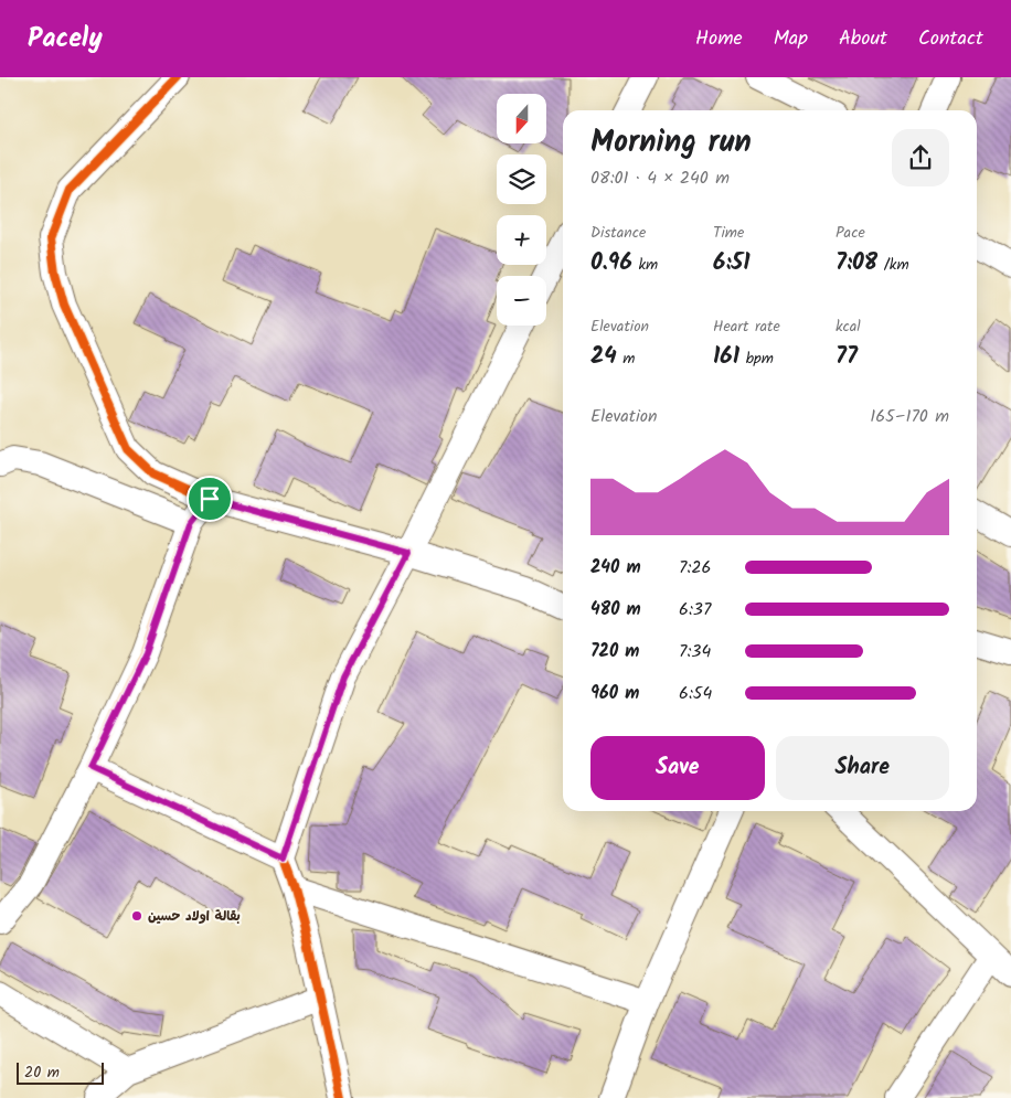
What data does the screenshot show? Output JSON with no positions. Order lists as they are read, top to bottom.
{
  "places": ["بقالة اولاد حسين"],
  "scale_bar": "20 m",
  "north": "bottom",
  "page": {
    "header": "Pacely",
    "nav": [
      "Home",
      "Map",
      "About",
      "Contact"
    ],
    "map_buttons": ["+", "−"],
    "heading": ["Morning run", "08:01 · 4 × 240 m"],
    "stats": [
      ["Distance", "0.96 km"],
      ["Time", "6:51"],
      ["Pace", "7:08 /km"],
      ["Elevation", "24 m"],
      ["Heart rate", "161 bpm"],
      ["kcal", "77"]
    ],
    "chart": ["Elevation", "165–170 m"],
    "list": [
      {
        "name": "240 m",
        "note": "7:26"
      },
      {
        "name": "480 m",
        "note": "6:37"
      },
      {
        "name": "720 m",
        "note": "7:34"
      },
      {
        "name": "960 m",
        "note": "6:54"
      }
    ],
    "buttons": ["Save", "Share"],
    "scale": "20 m"
  }
}
